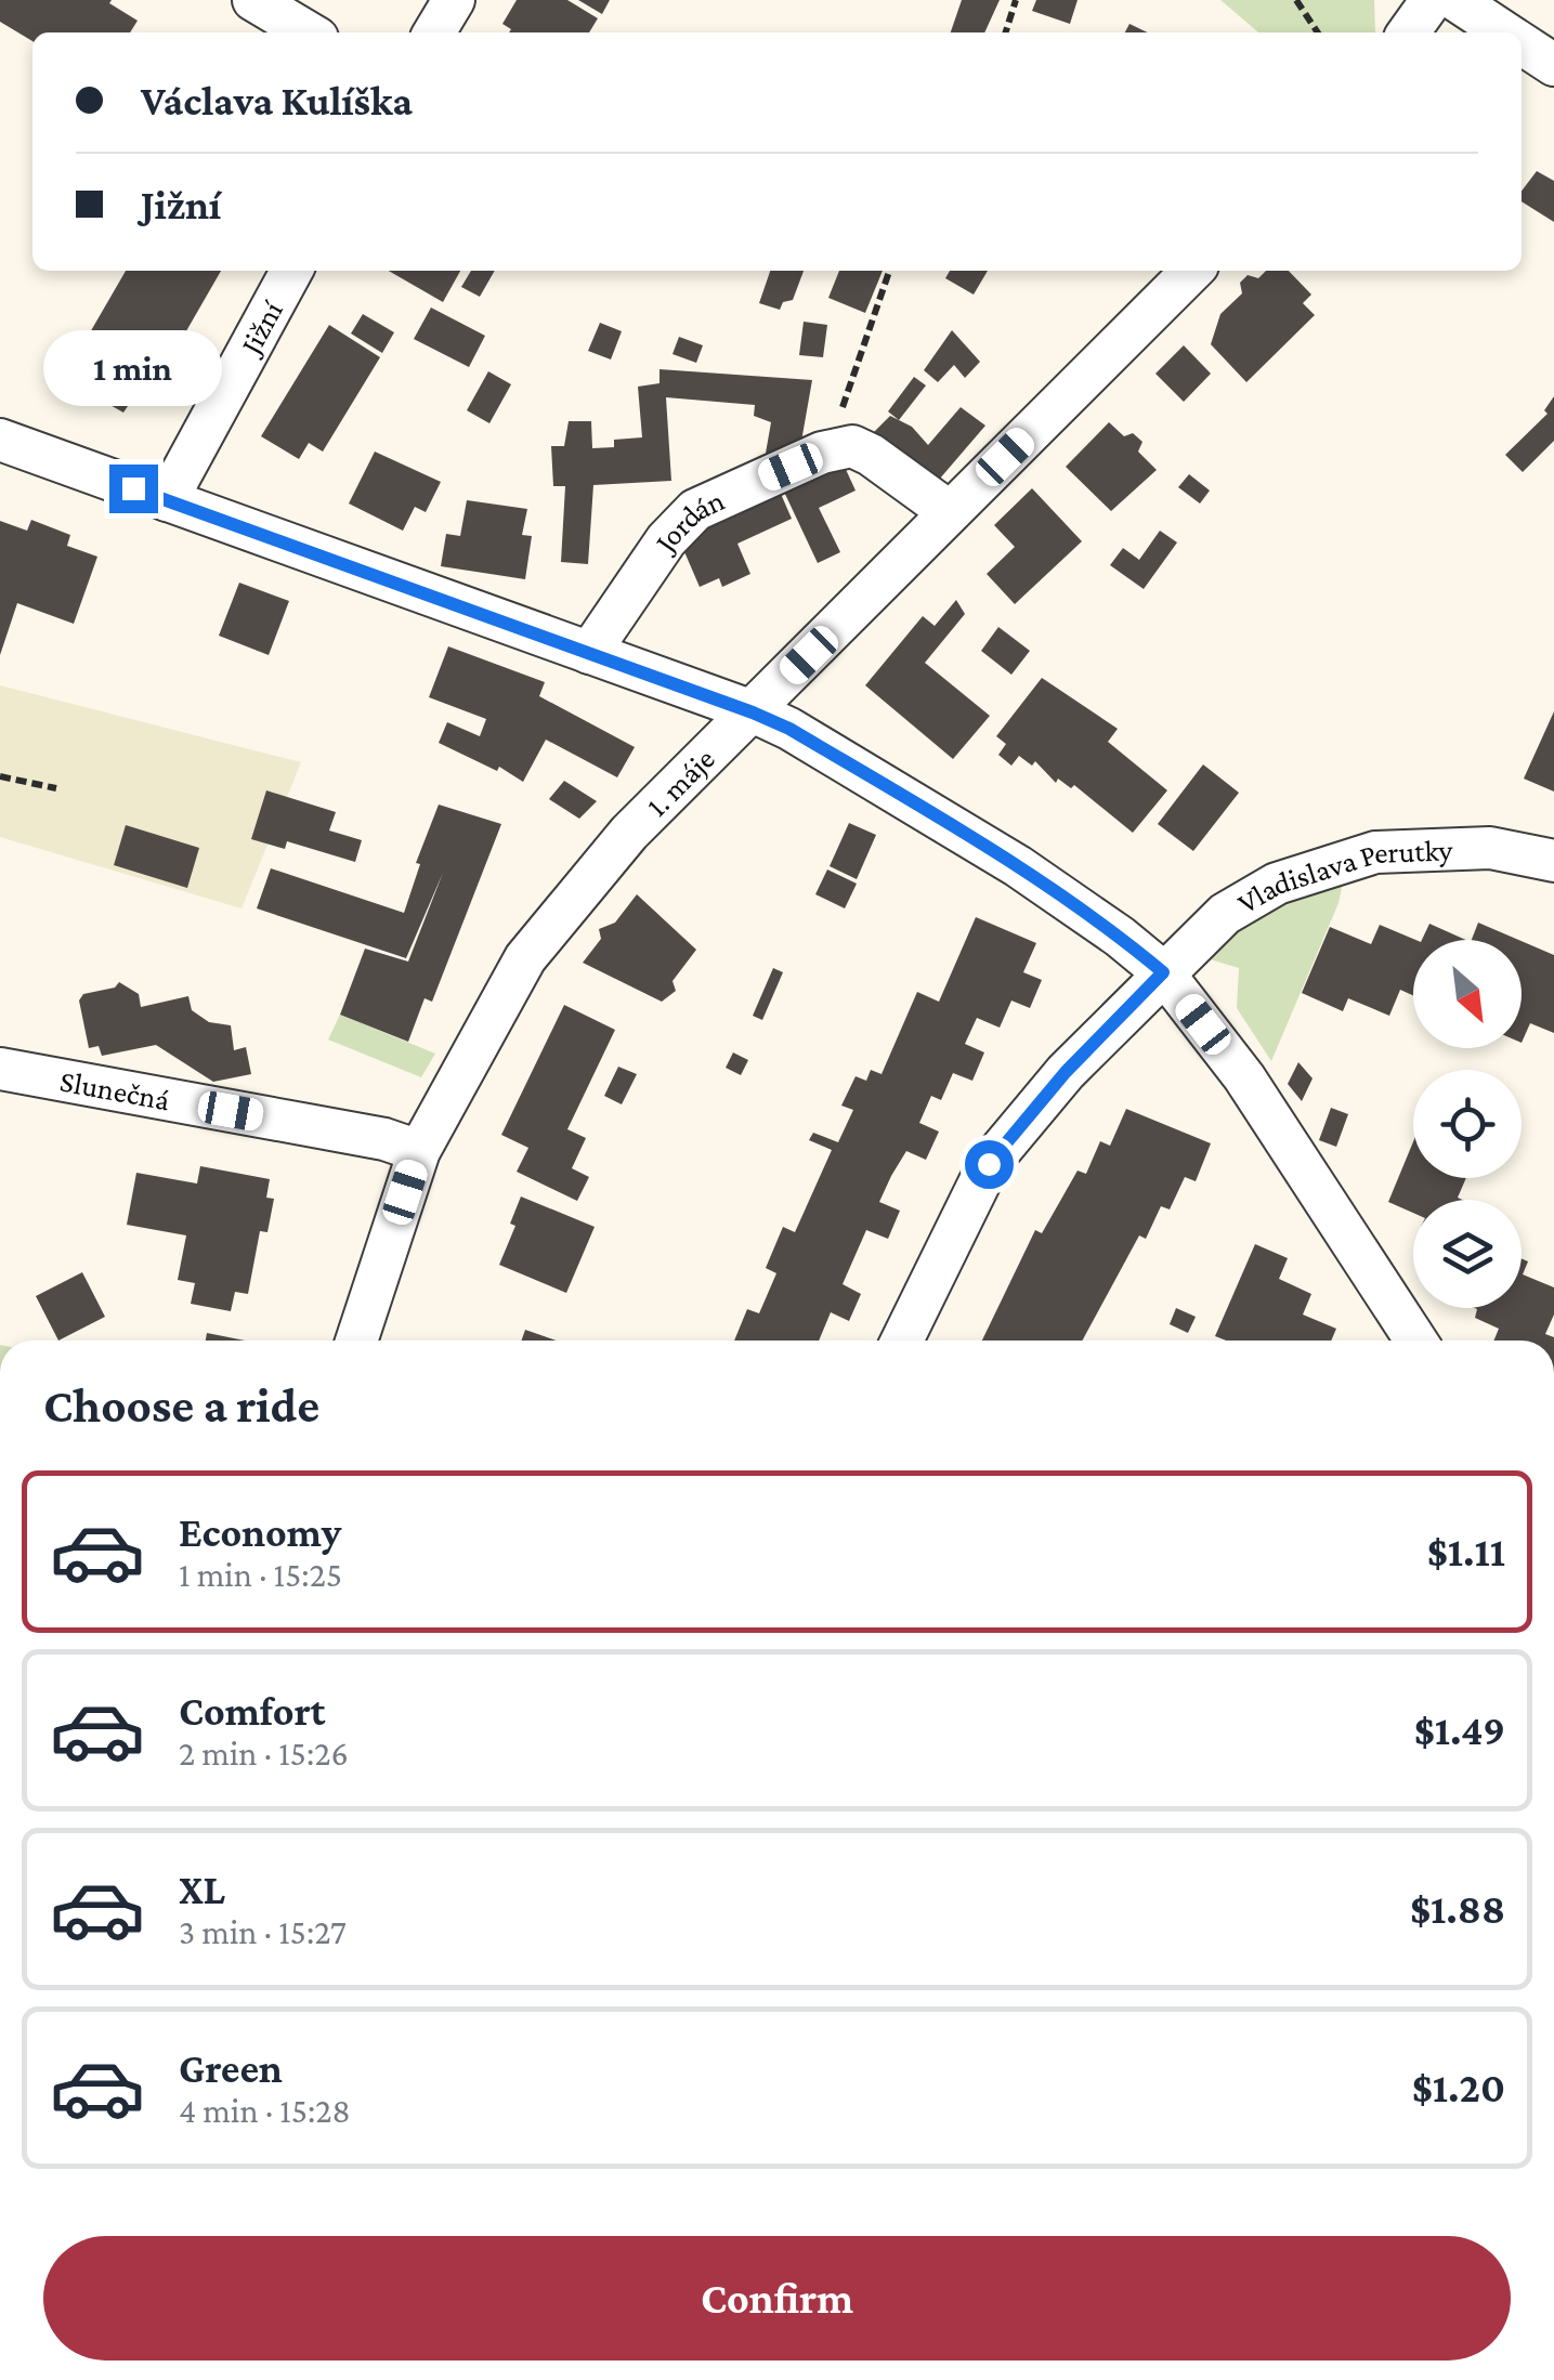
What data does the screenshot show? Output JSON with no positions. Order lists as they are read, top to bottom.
{
  "streets": {
    "street": [
      "Jižní",
      "Jordán",
      "1. máje",
      "Vladislava Perutky",
      "Slunečná"
    ]
  },
  "crossings": [
    ["1. máje", "Slunečná"]
  ],
  "north": "bottom right",
  "page": {
    "banner": ["Václava Kulíška", "Jižní"],
    "bubble": "1 min",
    "heading": "Choose a ride",
    "list": [
      {
        "name": "Economy",
        "note": "1 min · 15:25",
        "value": "$1.11"
      },
      {
        "name": "Comfort",
        "note": "2 min · 15:26",
        "value": "$1.49"
      },
      {
        "name": "XL",
        "note": "3 min · 15:27",
        "value": "$1.88"
      },
      {
        "name": "Green",
        "note": "4 min · 15:28",
        "value": "$1.20"
      }
    ],
    "buttons": "Confirm"
  }
}
